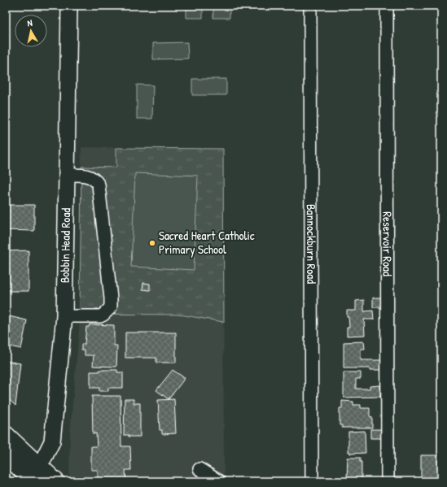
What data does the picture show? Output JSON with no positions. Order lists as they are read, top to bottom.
{
  "streets": {
    "main road": ["Bobbin Head Road"],
    "street": ["Bannockburn Road", "Reservoir Road"]
  },
  "places": ["Sacred Heart Catholic Primary School"],
  "north": "top"
}
